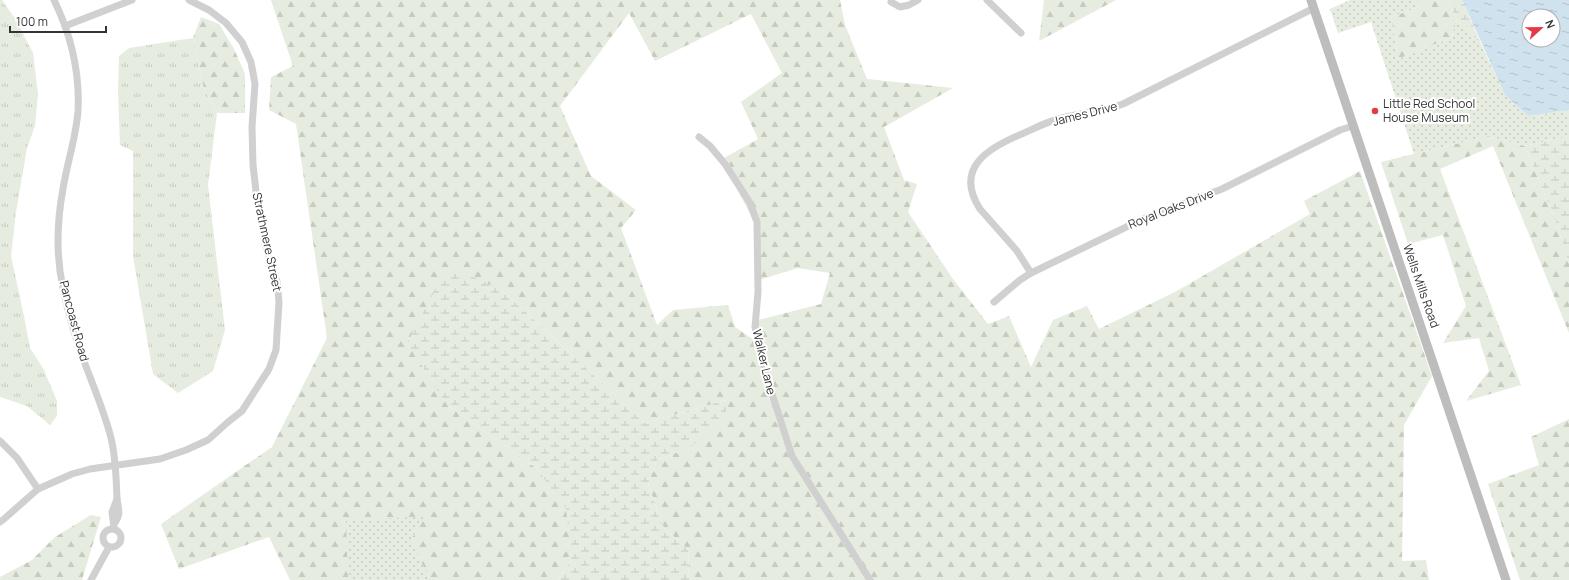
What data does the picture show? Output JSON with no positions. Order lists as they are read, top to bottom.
{
  "streets": {
    "main road": ["Wells Mills Road"],
    "street": [
      "James Drive",
      "Royal Oaks Drive",
      "Strathmere Street",
      "Pancoast Road",
      "Walker Lane"
    ]
  },
  "crossings": [
    ["James Drive", "Royal Oaks Drive"],
    ["James Drive", "Wells Mills Road"],
    ["Royal Oaks Drive", "Wells Mills Road"],
    ["Strathmere Street", "Pancoast Road"]
  ],
  "places": ["Little Red School House Museum"],
  "scale_bar": "100 m",
  "north": "right"
}
